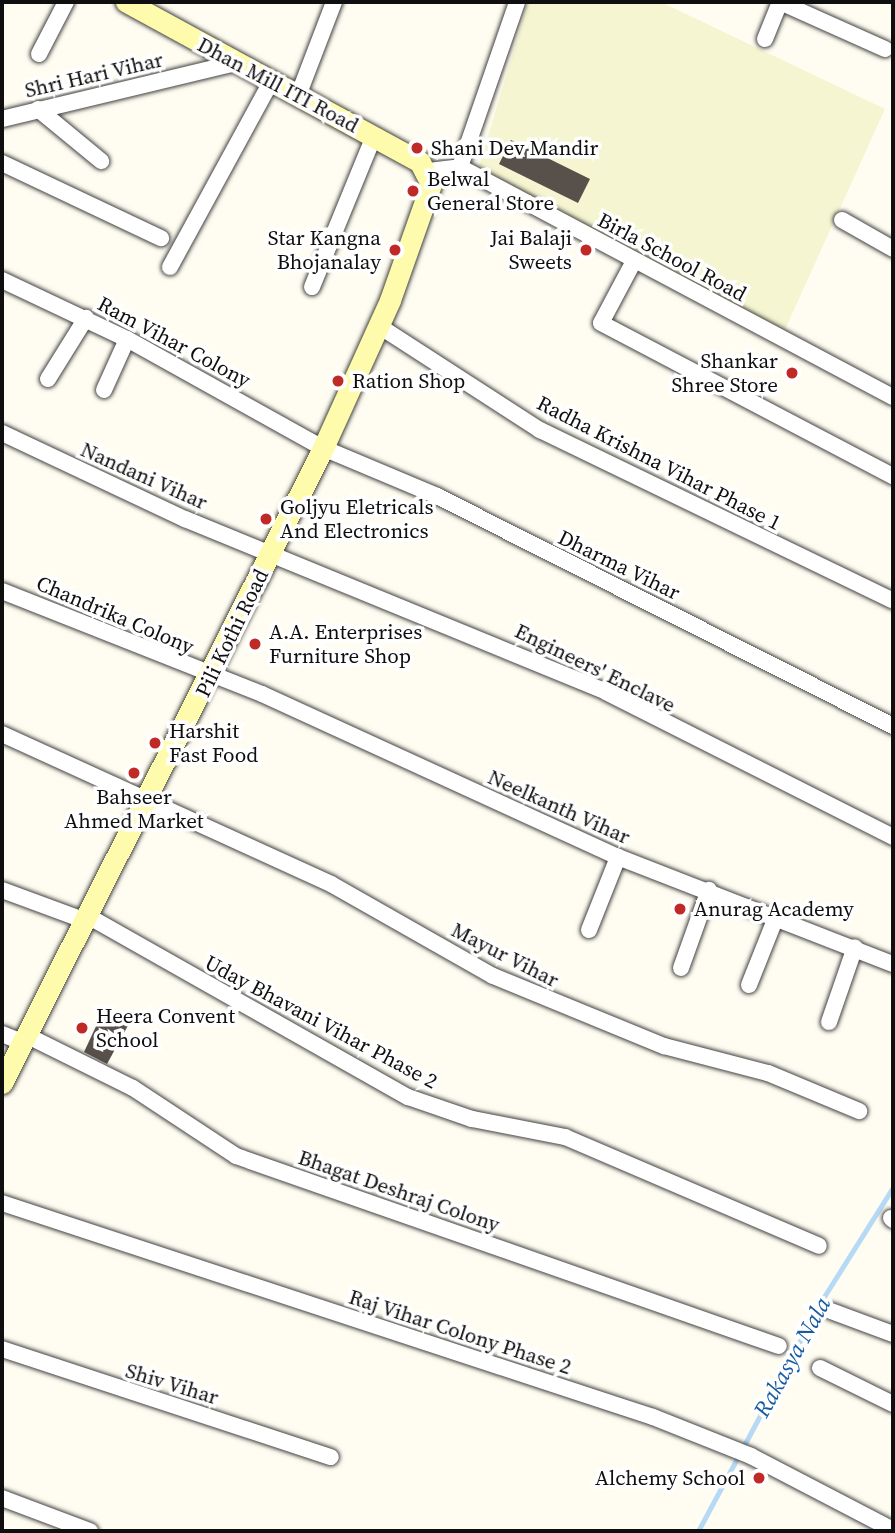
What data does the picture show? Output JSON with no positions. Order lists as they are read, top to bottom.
{
  "streets": {
    "street": [
      "Shri Hari Vihar",
      "Dhan Mill ITI Road",
      "Birla School Road",
      "Ram Vihar Colony",
      "Radha Krishna Vihar Phase 1",
      "Nandani Vihar",
      "Dharma Vihar",
      "Chandrika Colony",
      "Pili Kothi Road",
      "Engineers' Enclave",
      "Neelkanth Vihar",
      "Mayur Vihar",
      "Uday Bhavani Vihar Phase 2",
      "Bhagat Deshraj Colony",
      "Raj Vihar Colony Phase 2",
      "Shiv Vihar"
    ]
  },
  "crossings": [
    ["Shri Hari Vihar", "Dhan Mill ITI Road"],
    ["Dhan Mill ITI Road", "Pili Kothi Road"],
    ["Ram Vihar Colony", "Dharma Vihar"],
    ["Ram Vihar Colony", "Pili Kothi Road"],
    ["Radha Krishna Vihar Phase 1", "Pili Kothi Road"],
    ["Nandani Vihar", "Pili Kothi Road"],
    ["Nandani Vihar", "Engineers' Enclave"],
    ["Dharma Vihar", "Pili Kothi Road"],
    ["Chandrika Colony", "Pili Kothi Road"],
    ["Chandrika Colony", "Neelkanth Vihar"],
    ["Pili Kothi Road", "Engineers' Enclave"],
    ["Pili Kothi Road", "Neelkanth Vihar"],
    ["Pili Kothi Road", "Mayur Vihar"],
    ["Pili Kothi Road", "Uday Bhavani Vihar Phase 2"],
    ["Pili Kothi Road", "Bhagat Deshraj Colony"]
  ],
  "water": ["Rakasya Nala"],
  "places": [
    "Shani Dev Mandir",
    "Belwal General Store",
    "Star Kangna Bhojanalay",
    "Jai Balaji Sweets",
    "Shankar Shree Store",
    "Ration Shop",
    "Goljyu Eletricals And Electronics",
    "A.A. Enterprises Furniture Shop",
    "Harshit Fast Food",
    "Bahseer Ahmed Market",
    "Anurag Academy",
    "Heera Convent School",
    "Alchemy School"
  ]
}
